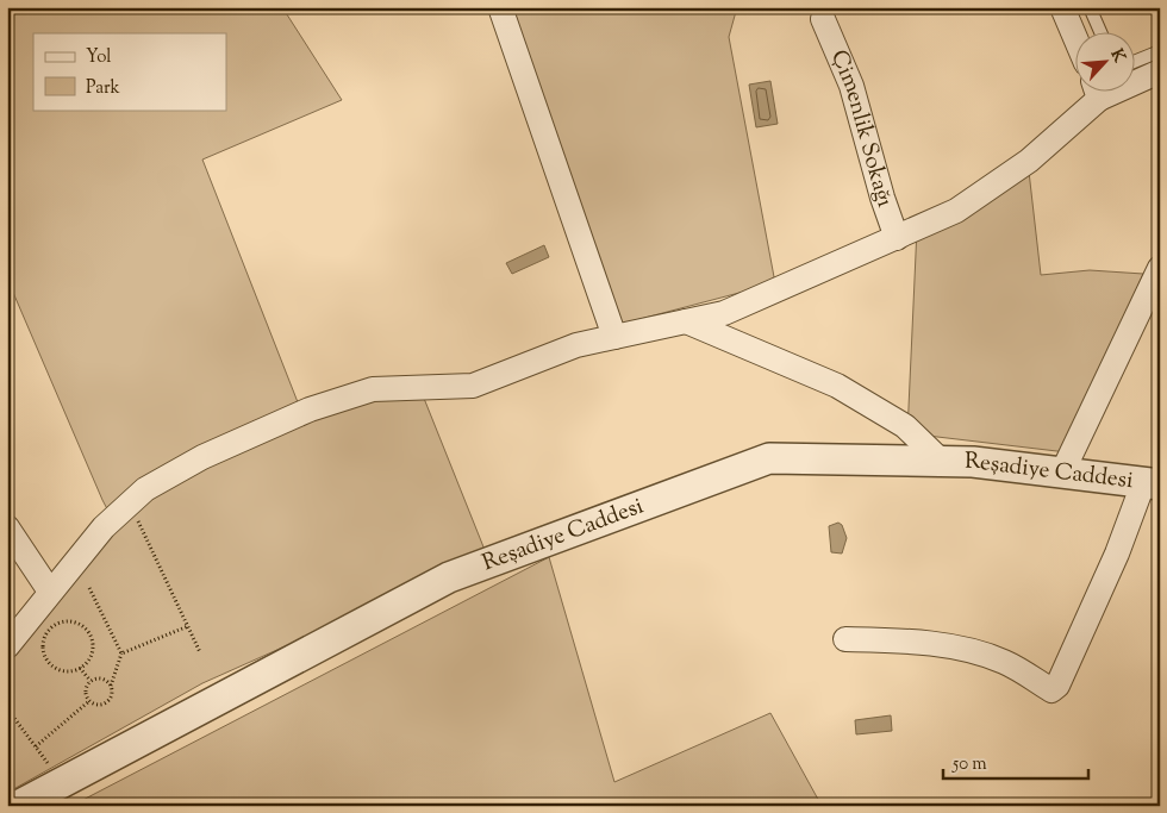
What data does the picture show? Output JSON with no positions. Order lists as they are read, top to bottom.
{
  "streets": {
    "street": ["Çimenlik Sokağı", "Reşadiye Caddesi"]
  },
  "legend": ["Yol", "Park"],
  "scale_bar": "50 m",
  "north": "top right"
}
